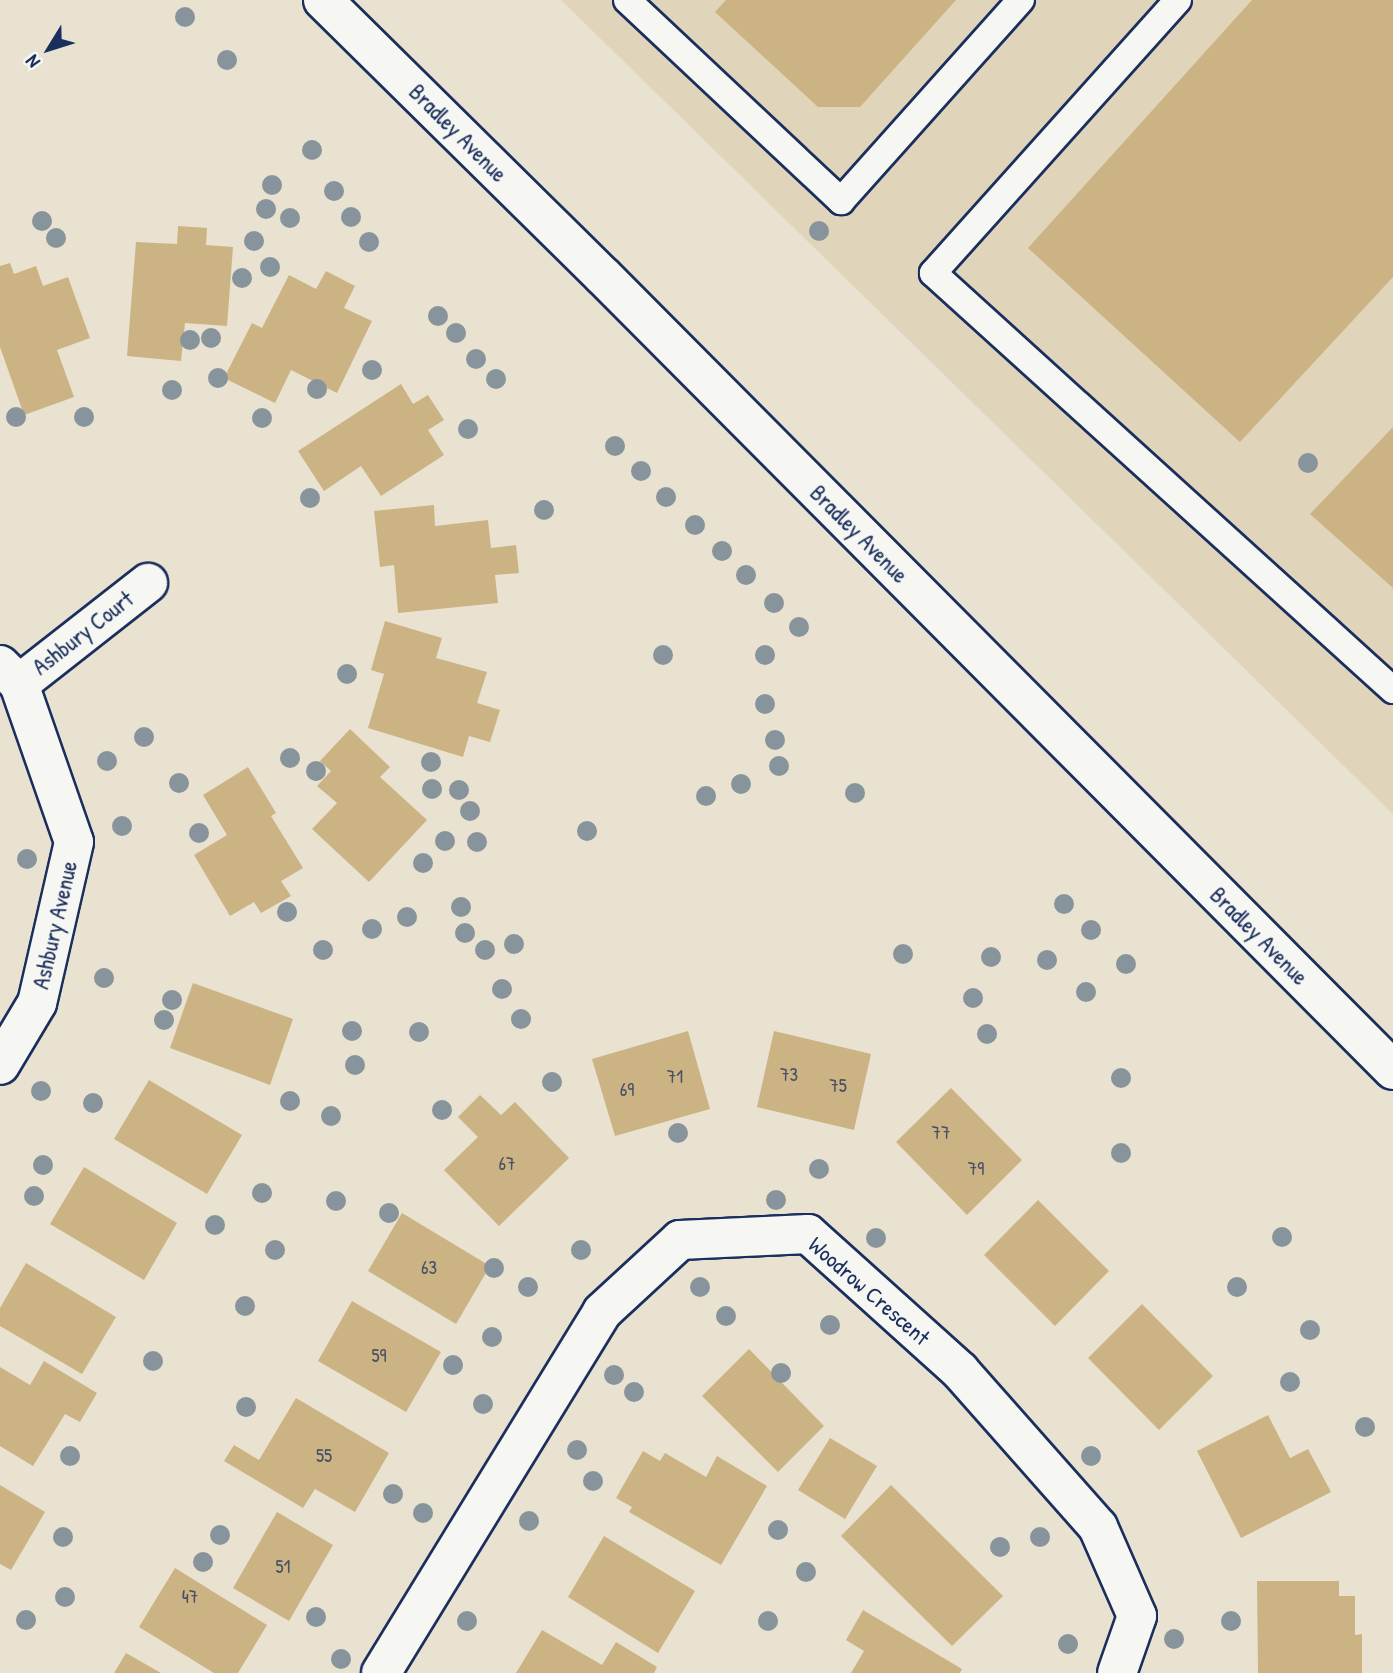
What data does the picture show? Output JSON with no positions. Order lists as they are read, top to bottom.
{
  "streets": {
    "street": [
      "Bradley Avenue",
      "Ashbury Court",
      "Ashbury Avenue",
      "Woodrow Crescent"
    ]
  },
  "crossings": [
    ["Ashbury Court", "Ashbury Avenue"]
  ],
  "house_numbers": [
    "73",
    "71",
    "75",
    "69",
    "77",
    "67",
    "79",
    "63",
    "59",
    "55",
    "51",
    "47"
  ],
  "north": "bottom left"
}
